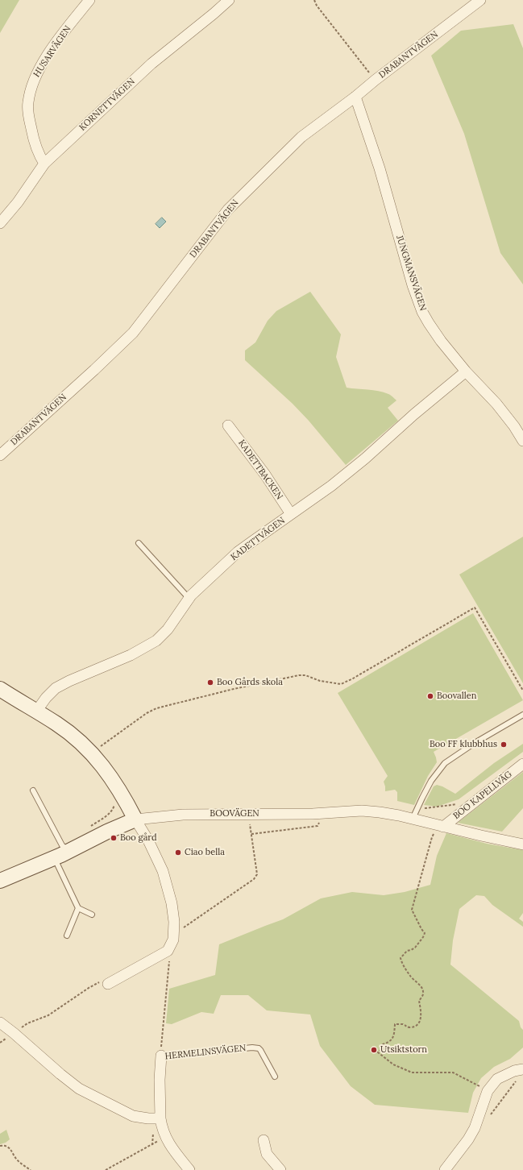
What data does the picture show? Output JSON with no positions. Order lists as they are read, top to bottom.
{
  "streets": {
    "street": [
      "HUSARVÄGEN",
      "DRABANTVÄGEN",
      "KORNETTVÄGEN",
      "JUNGMANSVÄGEN",
      "KADETTBACKEN",
      "KADETTVÄGEN",
      "BOO KAPELLVÄG",
      "BOOVÄGEN",
      "HERMELINSVÄGEN"
    ]
  },
  "crossings": [
    ["HUSARVÄGEN", "KORNETTVÄGEN"],
    ["DRABANTVÄGEN", "JUNGMANSVÄGEN"],
    ["JUNGMANSVÄGEN", "KADETTVÄGEN"],
    ["KADETTBACKEN", "KADETTVÄGEN"],
    ["BOO KAPELLVÄG", "BOOVÄGEN"]
  ],
  "places": [
    "Boo Gårds skola",
    "Boovallen",
    "Boo FF klubbhus",
    "Boo gård",
    "Ciao bella",
    "Utsiktstorn"
  ]
}
